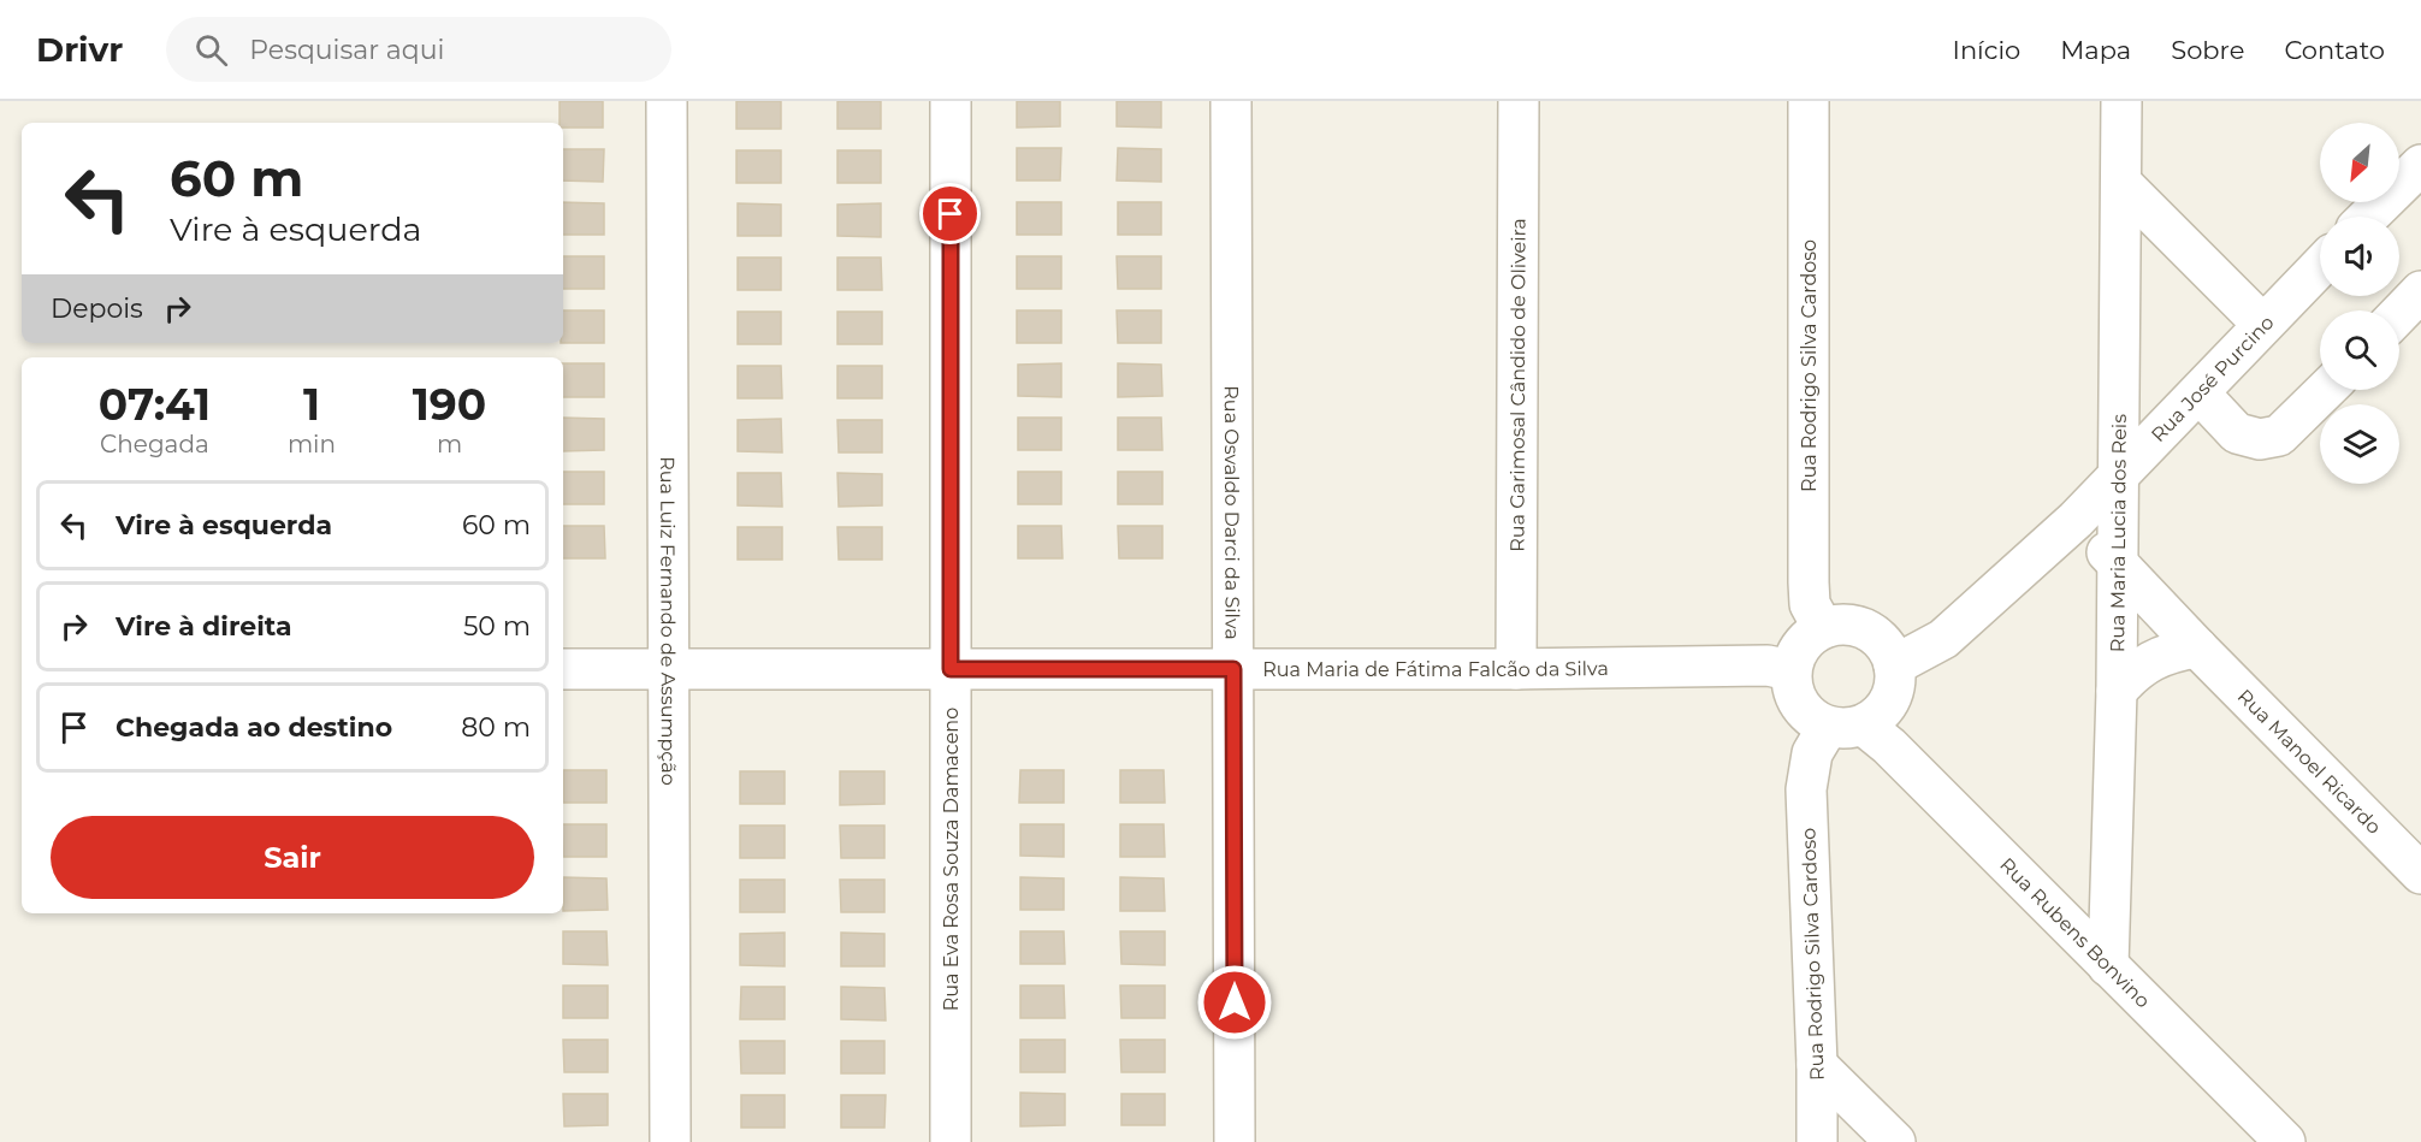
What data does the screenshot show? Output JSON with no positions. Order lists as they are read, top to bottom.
{
  "streets": {
    "street": [
      "Rua Rodrigo Silva Cardoso",
      "Rua José Purcino",
      "Rua Garimosal Cândido de Oliveira",
      "Rua Osvaldo Darci da Silva",
      "Rua Maria Lucia dos Reis",
      "Rua Luiz Fernando de Assumpção",
      "Rua Maria de Fátima Falcão da Silva",
      "Rua Manoel Ricardo",
      "Rua Eva Rosa Souza Damaceno",
      "Rua Rubens Bonvino"
    ]
  },
  "crossings": [
    ["Rua Rodrigo Silva Cardoso", "Rua José Purcino"],
    ["Rua Rodrigo Silva Cardoso", "Rua Maria de Fátima Falcão da Silva"],
    ["Rua Rodrigo Silva Cardoso", "Rua Rubens Bonvino"],
    ["Rua José Purcino", "Rua Maria Lucia dos Reis"],
    ["Rua José Purcino", "Rua Maria de Fátima Falcão da Silva"],
    ["Rua José Purcino", "Rua Manoel Ricardo"],
    ["Rua José Purcino", "Rua Rubens Bonvino"],
    ["Rua Garimosal Cândido de Oliveira", "Rua Maria de Fátima Falcão da Silva"],
    ["Rua Osvaldo Darci da Silva", "Rua Maria de Fátima Falcão da Silva"],
    ["Rua Maria Lucia dos Reis", "Rua Manoel Ricardo"],
    ["Rua Maria Lucia dos Reis", "Rua Rubens Bonvino"],
    ["Rua Luiz Fernando de Assumpção", "Rua Maria de Fátima Falcão da Silva"],
    ["Rua Maria de Fátima Falcão da Silva", "Rua Eva Rosa Souza Damaceno"],
    ["Rua Maria de Fátima Falcão da Silva", "Rua Rubens Bonvino"]
  ],
  "north": "bottom left",
  "page": {
    "header": "Drivr",
    "search": "Pesquisar aqui",
    "nav": [
      "Início",
      "Mapa",
      "Sobre",
      "Contato"
    ],
    "turn": ["60 m", "Vire à esquerda"],
    "then": "Depois",
    "eta": [
      "07:41",
      "Chegada",
      "1",
      "min",
      "190",
      "m"
    ],
    "list": [
      {
        "name": "Vire à esquerda",
        "value": "60 m"
      },
      {
        "name": "Vire à direita",
        "value": "50 m"
      },
      {
        "name": "Chegada ao destino",
        "value": "80 m"
      }
    ],
    "buttons": "Sair"
  }
}
